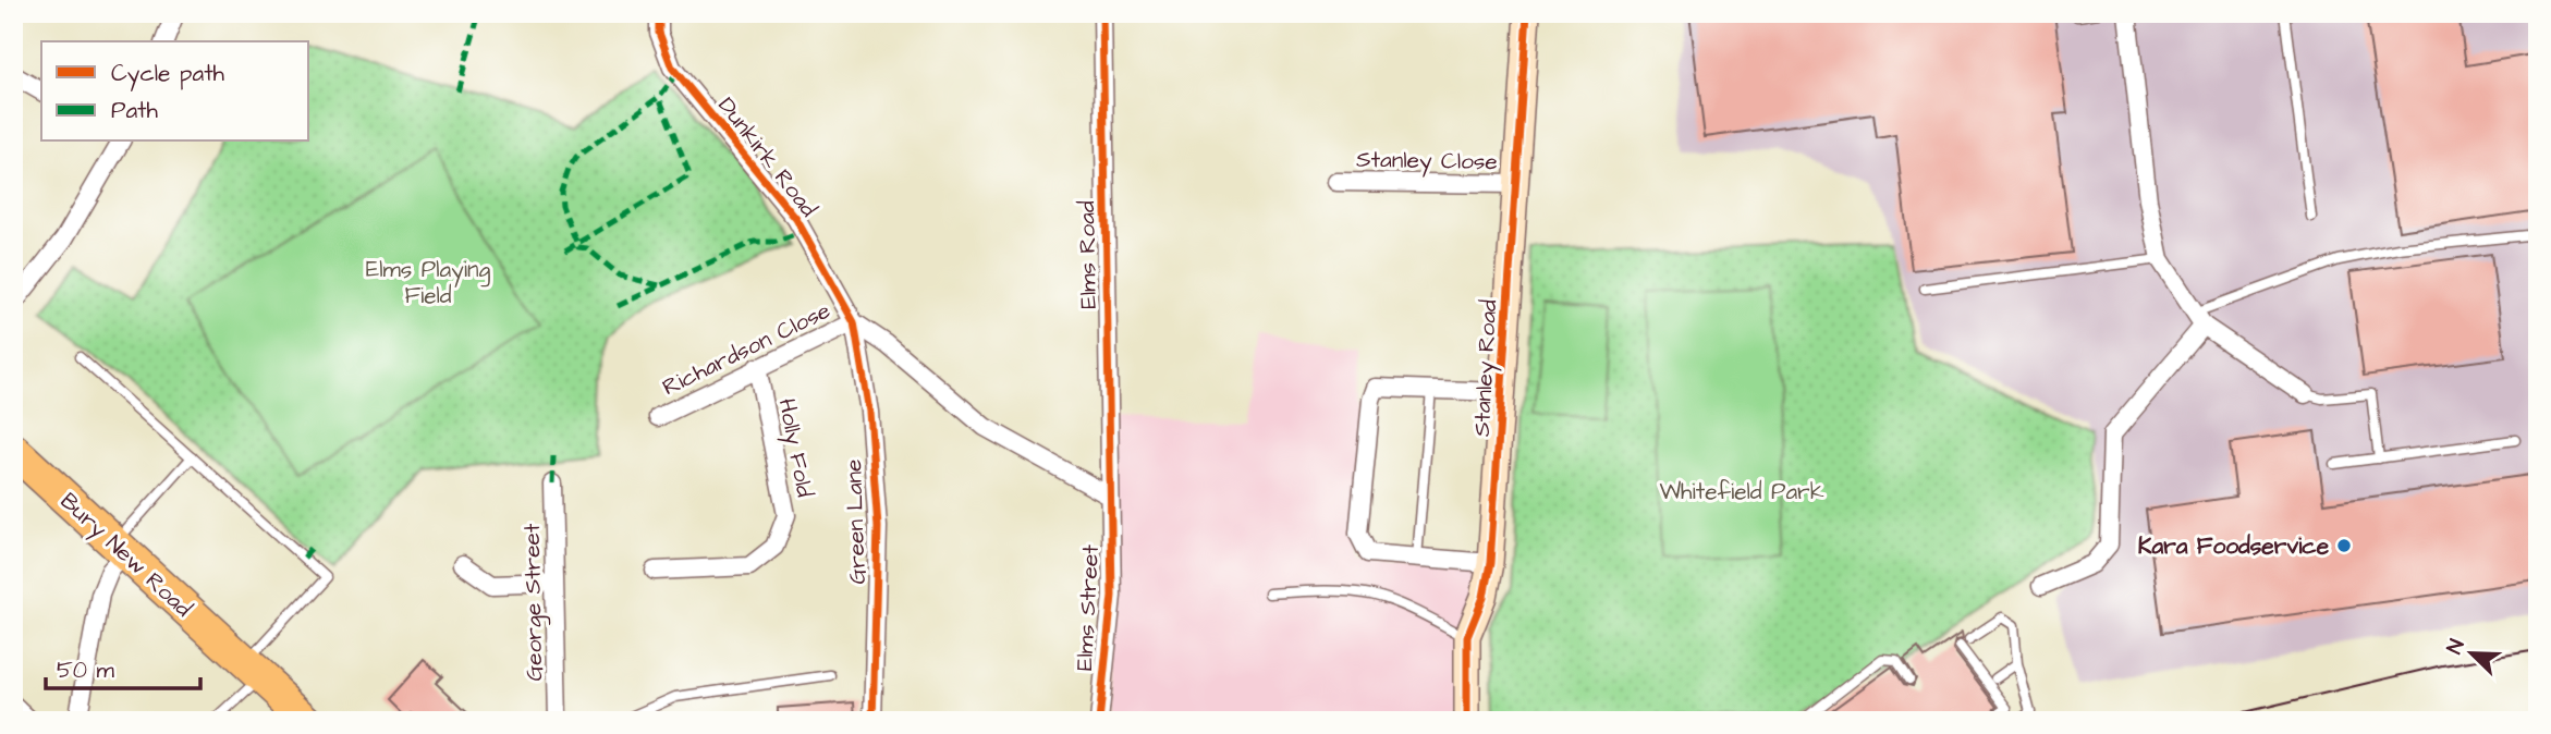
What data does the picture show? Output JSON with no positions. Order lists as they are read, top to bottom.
{
  "streets": {
    "highway": ["Bury New Road"],
    "street": [
      "Dunkirk Road",
      "Stanley Close",
      "Elms Road",
      "Richardson Close",
      "Stanley Road",
      "Holly Fold",
      "Green Lane",
      "George Street",
      "Elms Street"
    ]
  },
  "crossings": [
    ["Dunkirk Road", "Richardson Close"],
    ["Dunkirk Road", "Green Lane"],
    ["Stanley Close", "Stanley Road"],
    ["Elms Road", "Elms Street"],
    ["Richardson Close", "Holly Fold"],
    ["Richardson Close", "Green Lane"]
  ],
  "parks": ["Elms Playing Field", "Whitefield Park"],
  "places": ["Kara Foodservice"],
  "legend": ["Cycle path", "Path"],
  "scale_bar": "50 m",
  "north": "top left"
}
